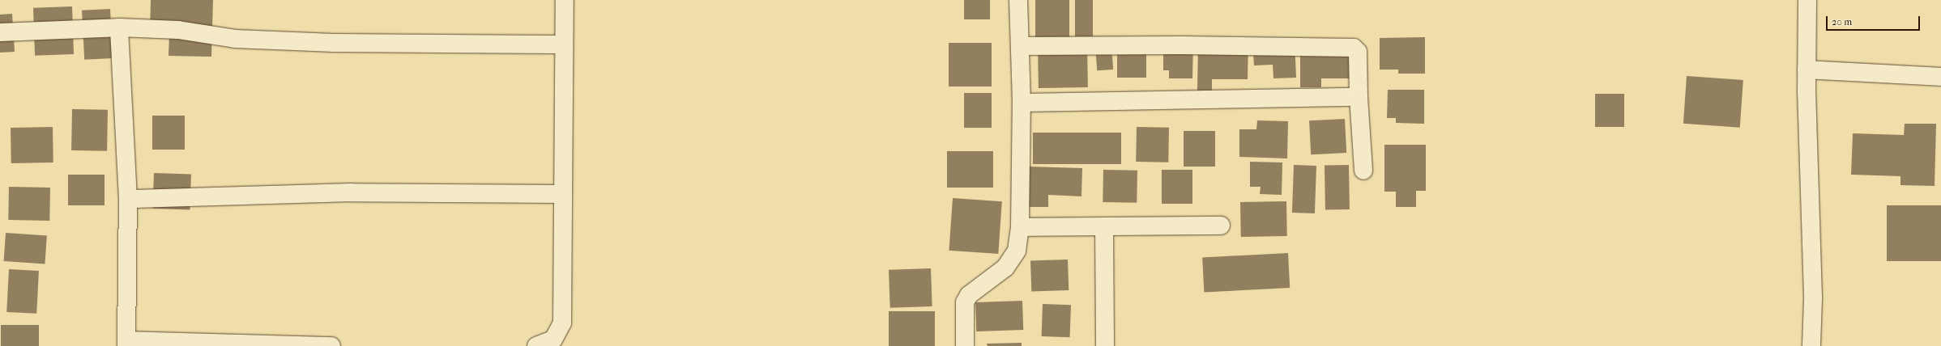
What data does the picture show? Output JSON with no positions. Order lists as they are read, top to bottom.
{
  "scale_bar": "20 m"
}
